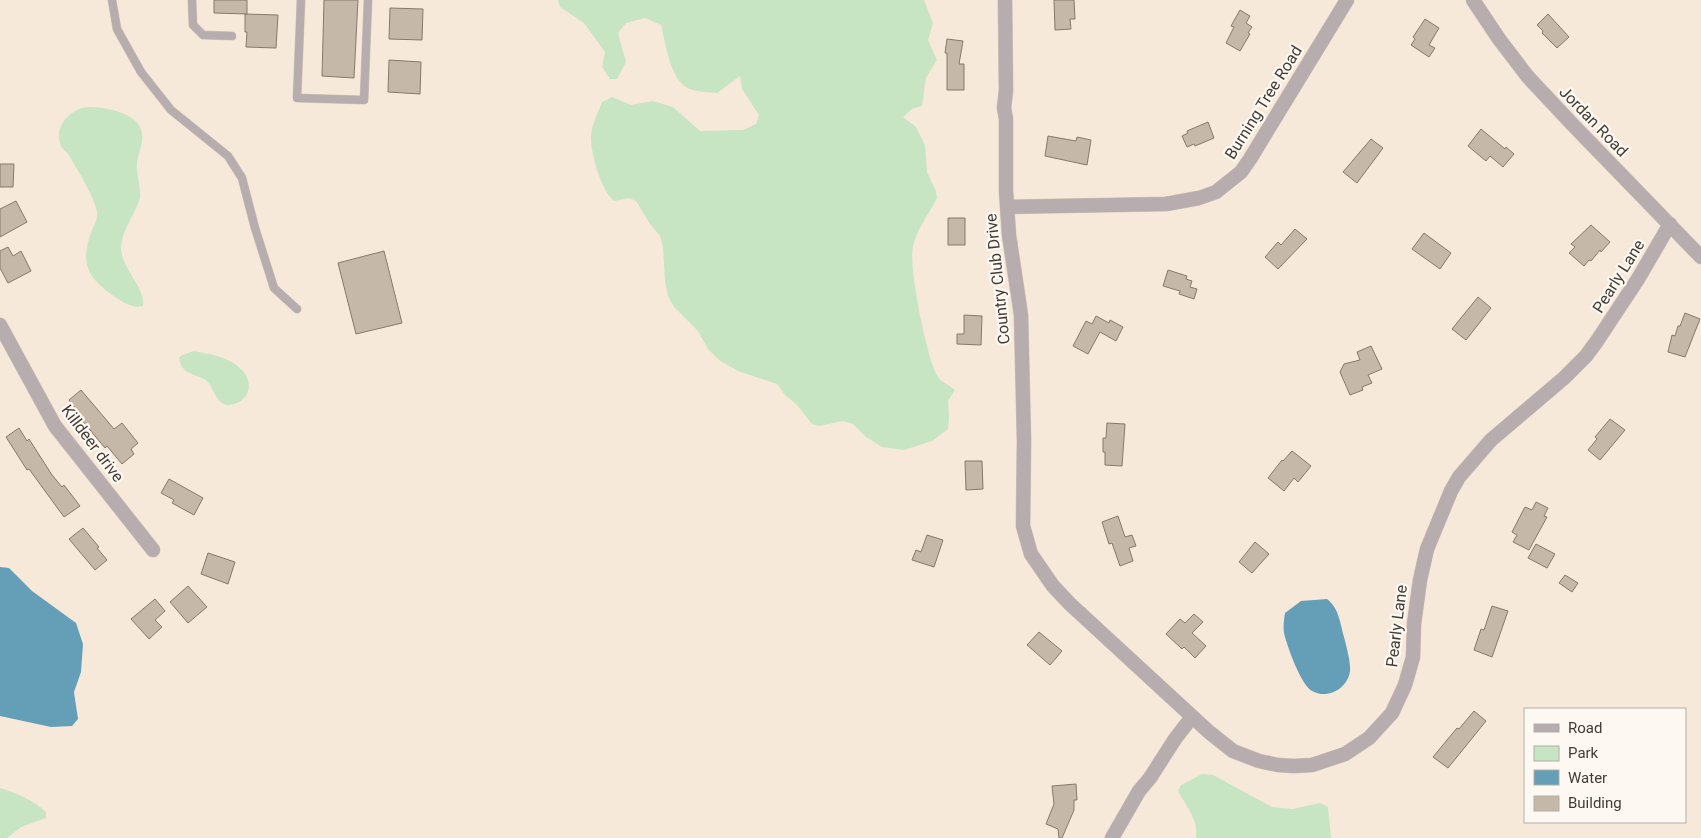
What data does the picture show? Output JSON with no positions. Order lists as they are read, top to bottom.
{
  "streets": {
    "street": [
      "Burning Tree Road",
      "Jordan Road",
      "Pearly Lane",
      "Country Club Drive",
      "Killdeer drive"
    ]
  },
  "crossings": [
    ["Burning Tree Road", "Country Club Drive"],
    ["Jordan Road", "Pearly Lane"],
    ["Pearly Lane", "Country Club Drive"]
  ],
  "legend": [
    "Road",
    "Park",
    "Water",
    "Building"
  ]
}
